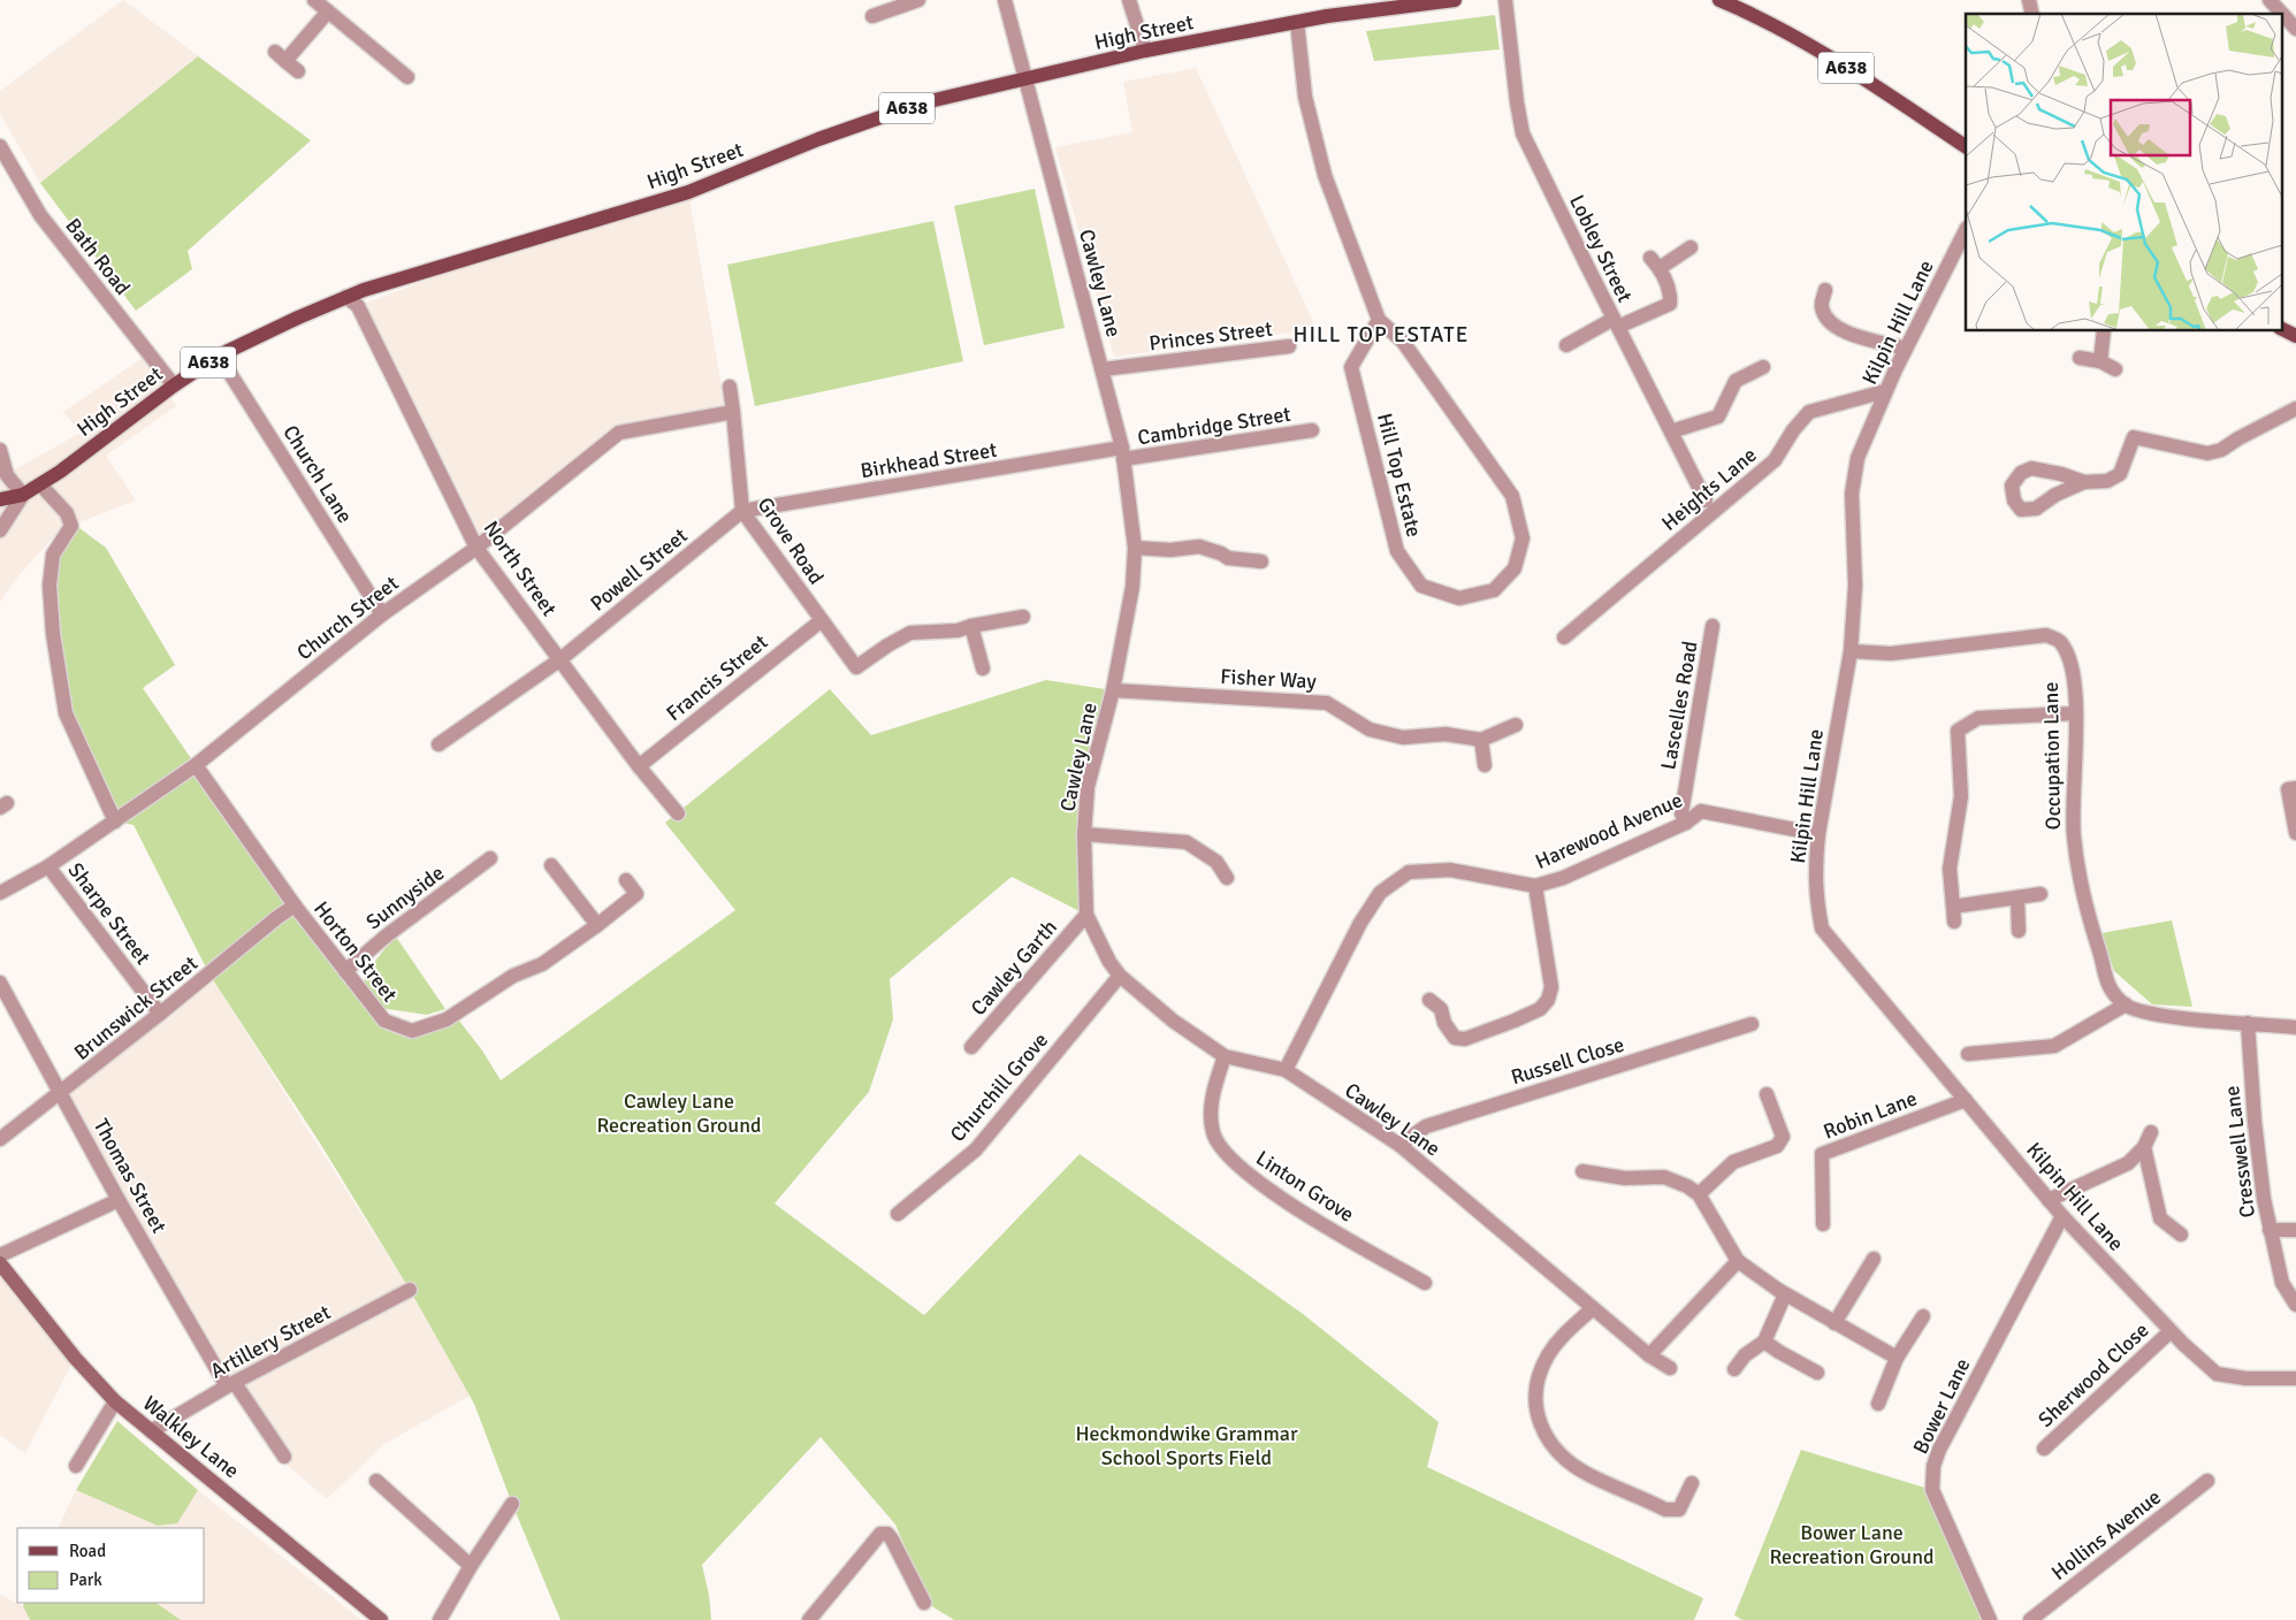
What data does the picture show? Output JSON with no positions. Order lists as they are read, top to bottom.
{
  "streets": {
    "main road": ["High Street", "A638", "Walkley Lane"],
    "street": [
      "Lobley Street",
      "Bath Road",
      "Cawley Lane",
      "Kilpin Hill Lane",
      "Princes Street",
      "Cambridge Street",
      "Birkhead Street",
      "Church Lane",
      "Hill Top Estate",
      "Heights Lane",
      "Grove Road",
      "North Street",
      "Powell Street",
      "Church Street",
      "Francis Street",
      "Fisher Way",
      "Lascelles Road",
      "Occupation Lane",
      "Harewood Avenue",
      "Sunnyside",
      "Sharpe Street",
      "Horton Street",
      "Cawley Garth",
      "Brunswick Street",
      "Russell Close",
      "Churchill Grove",
      "Robin Lane",
      "Cresswell Lane",
      "Thomas Street",
      "Linton Grove",
      "Artillery Street",
      "Sherwood Close",
      "Bower Lane",
      "Hollins Avenue"
    ]
  },
  "crossings": [
    ["High Street", "Bath Road"],
    ["High Street", "Cawley Lane"],
    ["High Street", "Church Lane"],
    ["High Street", "Hill Top Estate"],
    ["High Street", "North Street"],
    ["Cawley Lane", "Princes Street"],
    ["Cawley Lane", "Cambridge Street"],
    ["Cawley Lane", "Birkhead Street"],
    ["Cawley Lane", "Fisher Way"],
    ["Cawley Lane", "Harewood Avenue"],
    ["Cawley Lane", "Cawley Garth"],
    ["Cawley Lane", "Russell Close"],
    ["Cawley Lane", "Churchill Grove"],
    ["Cawley Lane", "Linton Grove"],
    ["Kilpin Hill Lane", "Heights Lane"],
    ["Kilpin Hill Lane", "Occupation Lane"],
    ["Kilpin Hill Lane", "Harewood Avenue"],
    ["Kilpin Hill Lane", "Robin Lane"],
    ["Kilpin Hill Lane", "Sherwood Close"],
    ["Kilpin Hill Lane", "Bower Lane"],
    ["Cambridge Street", "Birkhead Street"],
    ["Birkhead Street", "Grove Road"],
    ["Birkhead Street", "Powell Street"],
    ["Church Lane", "Church Street"],
    ["Grove Road", "Powell Street"],
    ["Grove Road", "Church Street"],
    ["Grove Road", "Francis Street"],
    ["North Street", "Powell Street"],
    ["North Street", "Church Street"],
    ["North Street", "Francis Street"],
    ["Church Street", "Sharpe Street"],
    ["Church Street", "Horton Street"],
    ["Lascelles Road", "Harewood Avenue"],
    ["Occupation Lane", "Cresswell Lane"],
    ["Sunnyside", "Horton Street"],
    ["Sharpe Street", "Brunswick Street"],
    ["Horton Street", "Brunswick Street"],
    ["Brunswick Street", "Thomas Street"],
    ["Thomas Street", "Artillery Street"],
    ["Artillery Street", "Walkley Lane"]
  ],
  "districts": ["HILL TOP ESTATE"],
  "parks": ["Cawley Lane Recreation Ground", "Heckmondwike Grammar School Sports Field", "Bower Lane Recreation Ground"],
  "legend": ["Road", "Park"]
}
